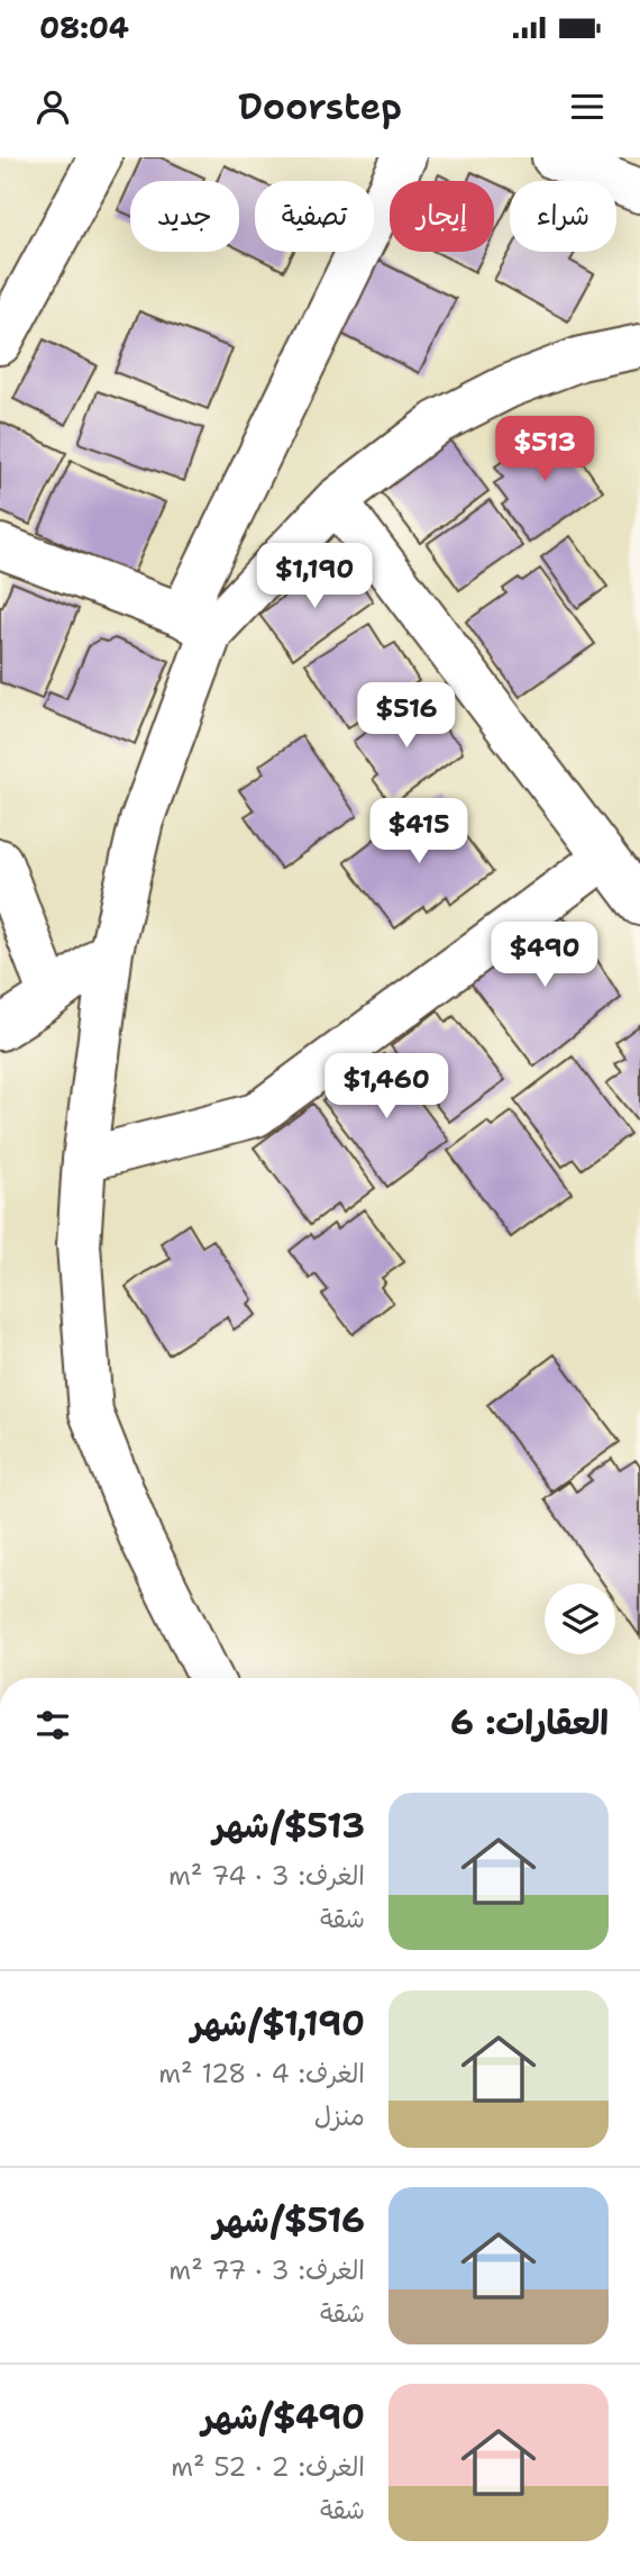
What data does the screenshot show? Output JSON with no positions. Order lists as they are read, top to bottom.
{
  "page": {
    "status": "08:04",
    "header": "Doorstep",
    "chip": [
      "شراء",
      "إيجار",
      "تصفية",
      "جديد"
    ],
    "price": [
      "$513",
      "$1,190",
      "$516",
      "$415",
      "$490",
      "$1,460"
    ],
    "heading": "العقارات: 6",
    "list": [
      {
        "name": "$513/شهر",
        "note": "الغرف: 3 · 74 m² · شقة"
      },
      {
        "name": "$1,190/شهر",
        "note": "الغرف: 4 · 128 m² · منزل"
      },
      {
        "name": "$516/شهر",
        "note": "الغرف: 3 · 77 m² · شقة"
      },
      {
        "name": "$490/شهر",
        "note": "الغرف: 2 · 52 m² · شقة"
      }
    ]
  }
}
